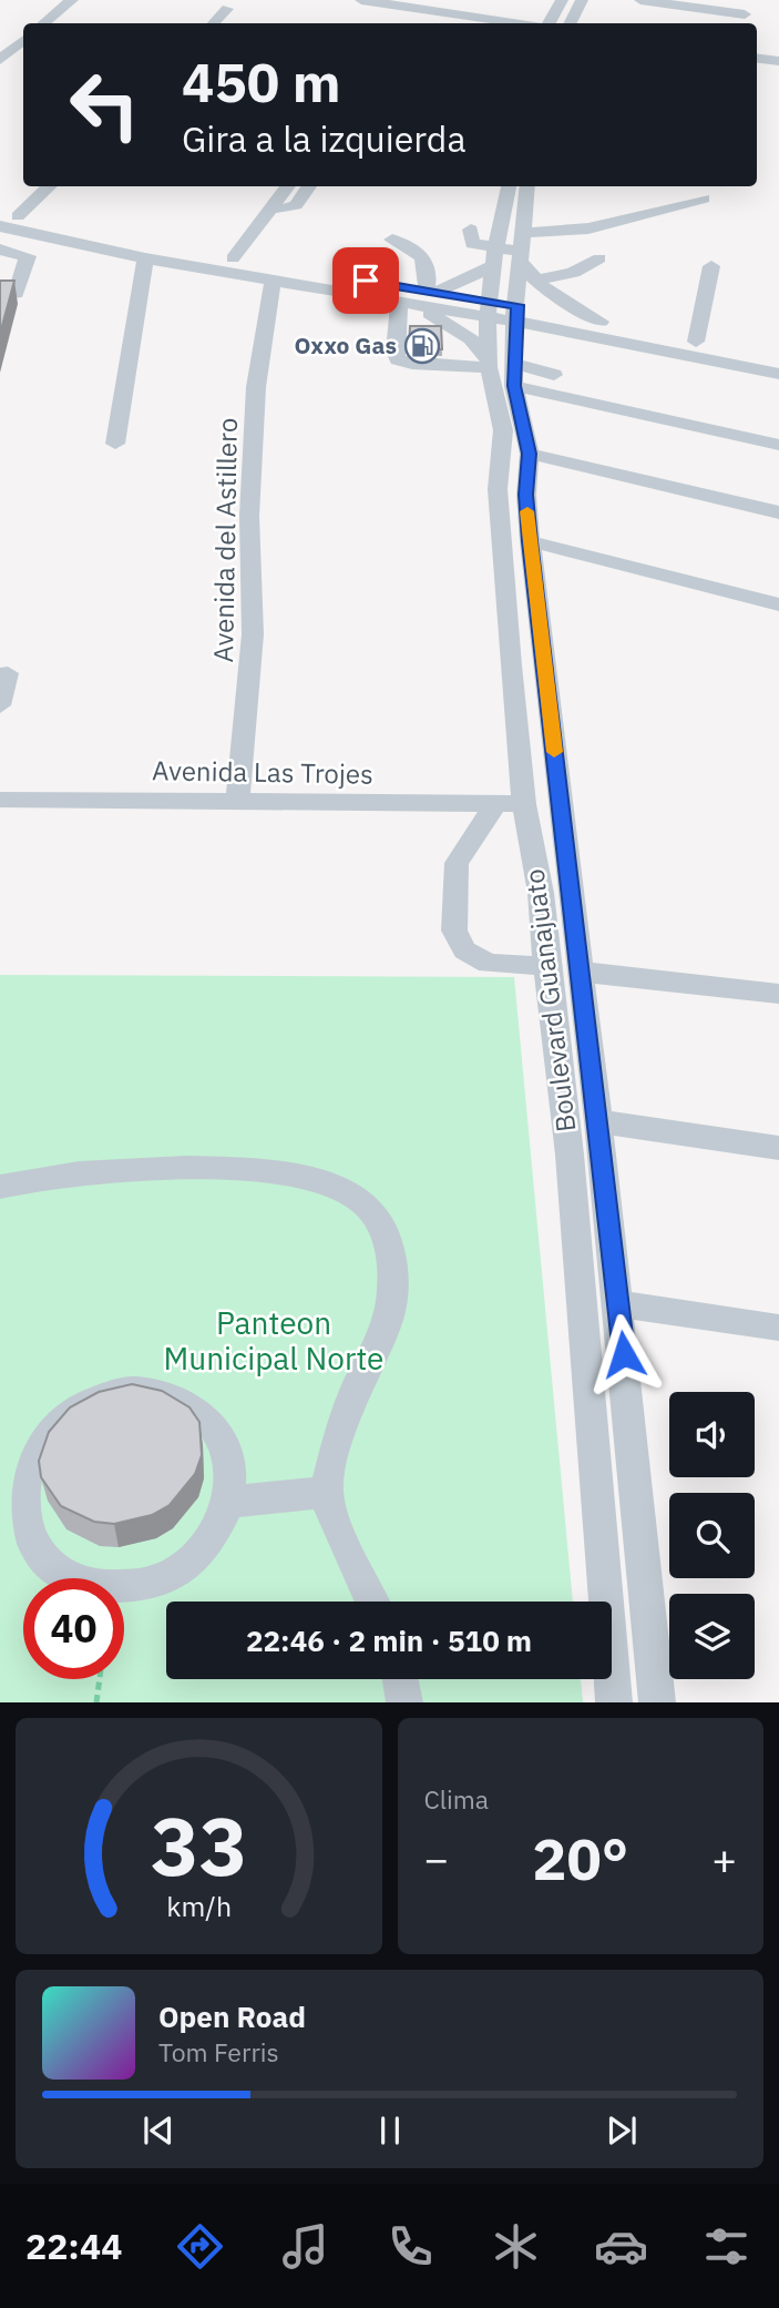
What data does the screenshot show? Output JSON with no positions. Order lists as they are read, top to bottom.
{
  "streets": {
    "street": ["Avenida del Astillero", "Avenida Las Trojes", "Boulevard Guanajuato"]
  },
  "crossings": [
    ["Avenida del Astillero", "Avenida Las Trojes"],
    ["Avenida Las Trojes", "Boulevard Guanajuato"]
  ],
  "parks": ["Panteon Municipal Norte"],
  "places": {
    "fuel station": ["Oxxo Gas"]
  },
  "page": {
    "turn": ["450 m", "Gira a la izquierda"],
    "limit": "40",
    "trip": "22:46 · 2 min · 510 m",
    "tile": "Clima",
    "heat": ["−", "20°", "+"],
    "song": ["Open Road", "Tom Ferris"],
    "tabs": "22:44",
    "gauge": ["33", "km/h"]
  }
}
